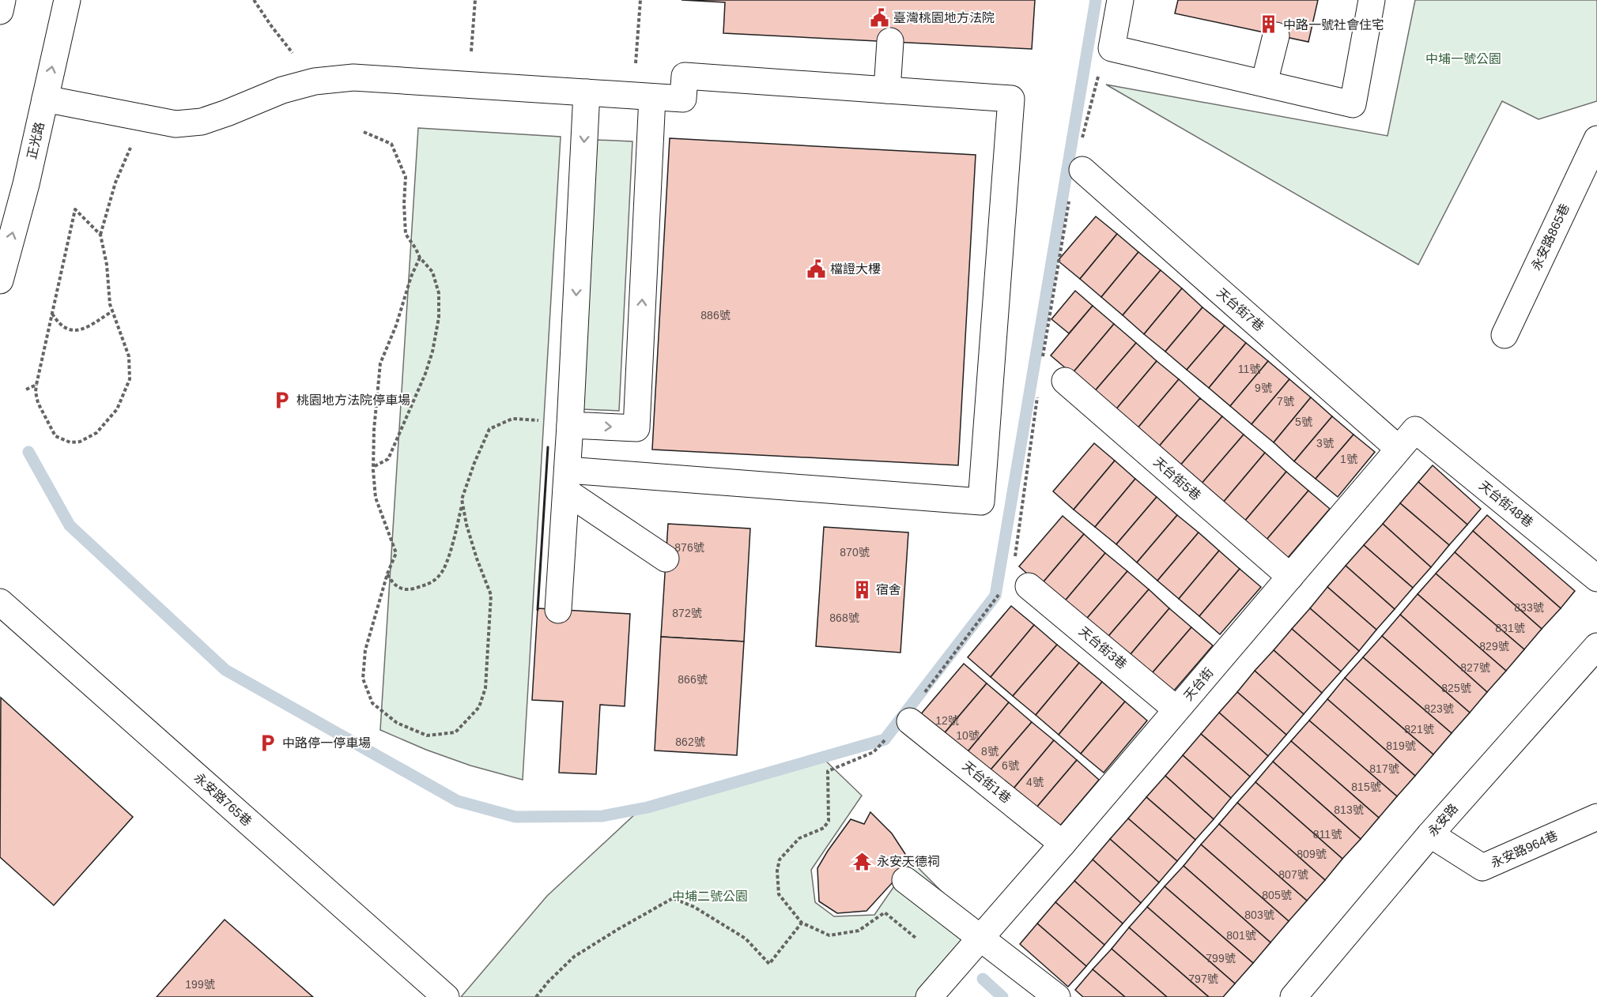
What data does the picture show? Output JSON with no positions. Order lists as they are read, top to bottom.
{
  "streets": {
    "street": [
      "正光路",
      "永安路865巷",
      "天台街7巷",
      "天台街5巷",
      "天台街48巷",
      "天台街3巷",
      "天台街",
      "天台街1巷",
      "永安路765巷",
      "永安路",
      "永安路964巷"
    ]
  },
  "crossings": [
    ["天台街7巷", "天台街"],
    ["天台街5巷", "天台街"],
    ["天台街48巷", "天台街"],
    ["天台街3巷", "天台街"],
    ["天台街", "天台街1巷"],
    ["永安路", "永安路964巷"]
  ],
  "one_way": ["正光路"],
  "parks": ["中埔一號公園", "中埔二號公園"],
  "places": {
    "public building": ["臺灣桃園地方法院", "檔證大樓"],
    "building": ["中路一號社會住宅", "宿舍"],
    "parking": ["桃園地方法院停車場", "中路停一停車場"],
    "temple": ["永安天德祠"]
  },
  "house_numbers": [
    "886號",
    "11號",
    "9號",
    "7號",
    "5號",
    "3號",
    "1號",
    "876號",
    "870號",
    "833號",
    "872號",
    "868號",
    "831號",
    "829號",
    "827號",
    "866號",
    "825號",
    "823號",
    "12號",
    "821號",
    "10號",
    "862號",
    "819號",
    "8號",
    "6號",
    "817號",
    "4號",
    "815號",
    "813號",
    "811號",
    "809號",
    "807號",
    "805號",
    "803號",
    "801號",
    "799號",
    "797號",
    "199號"
  ]
}
